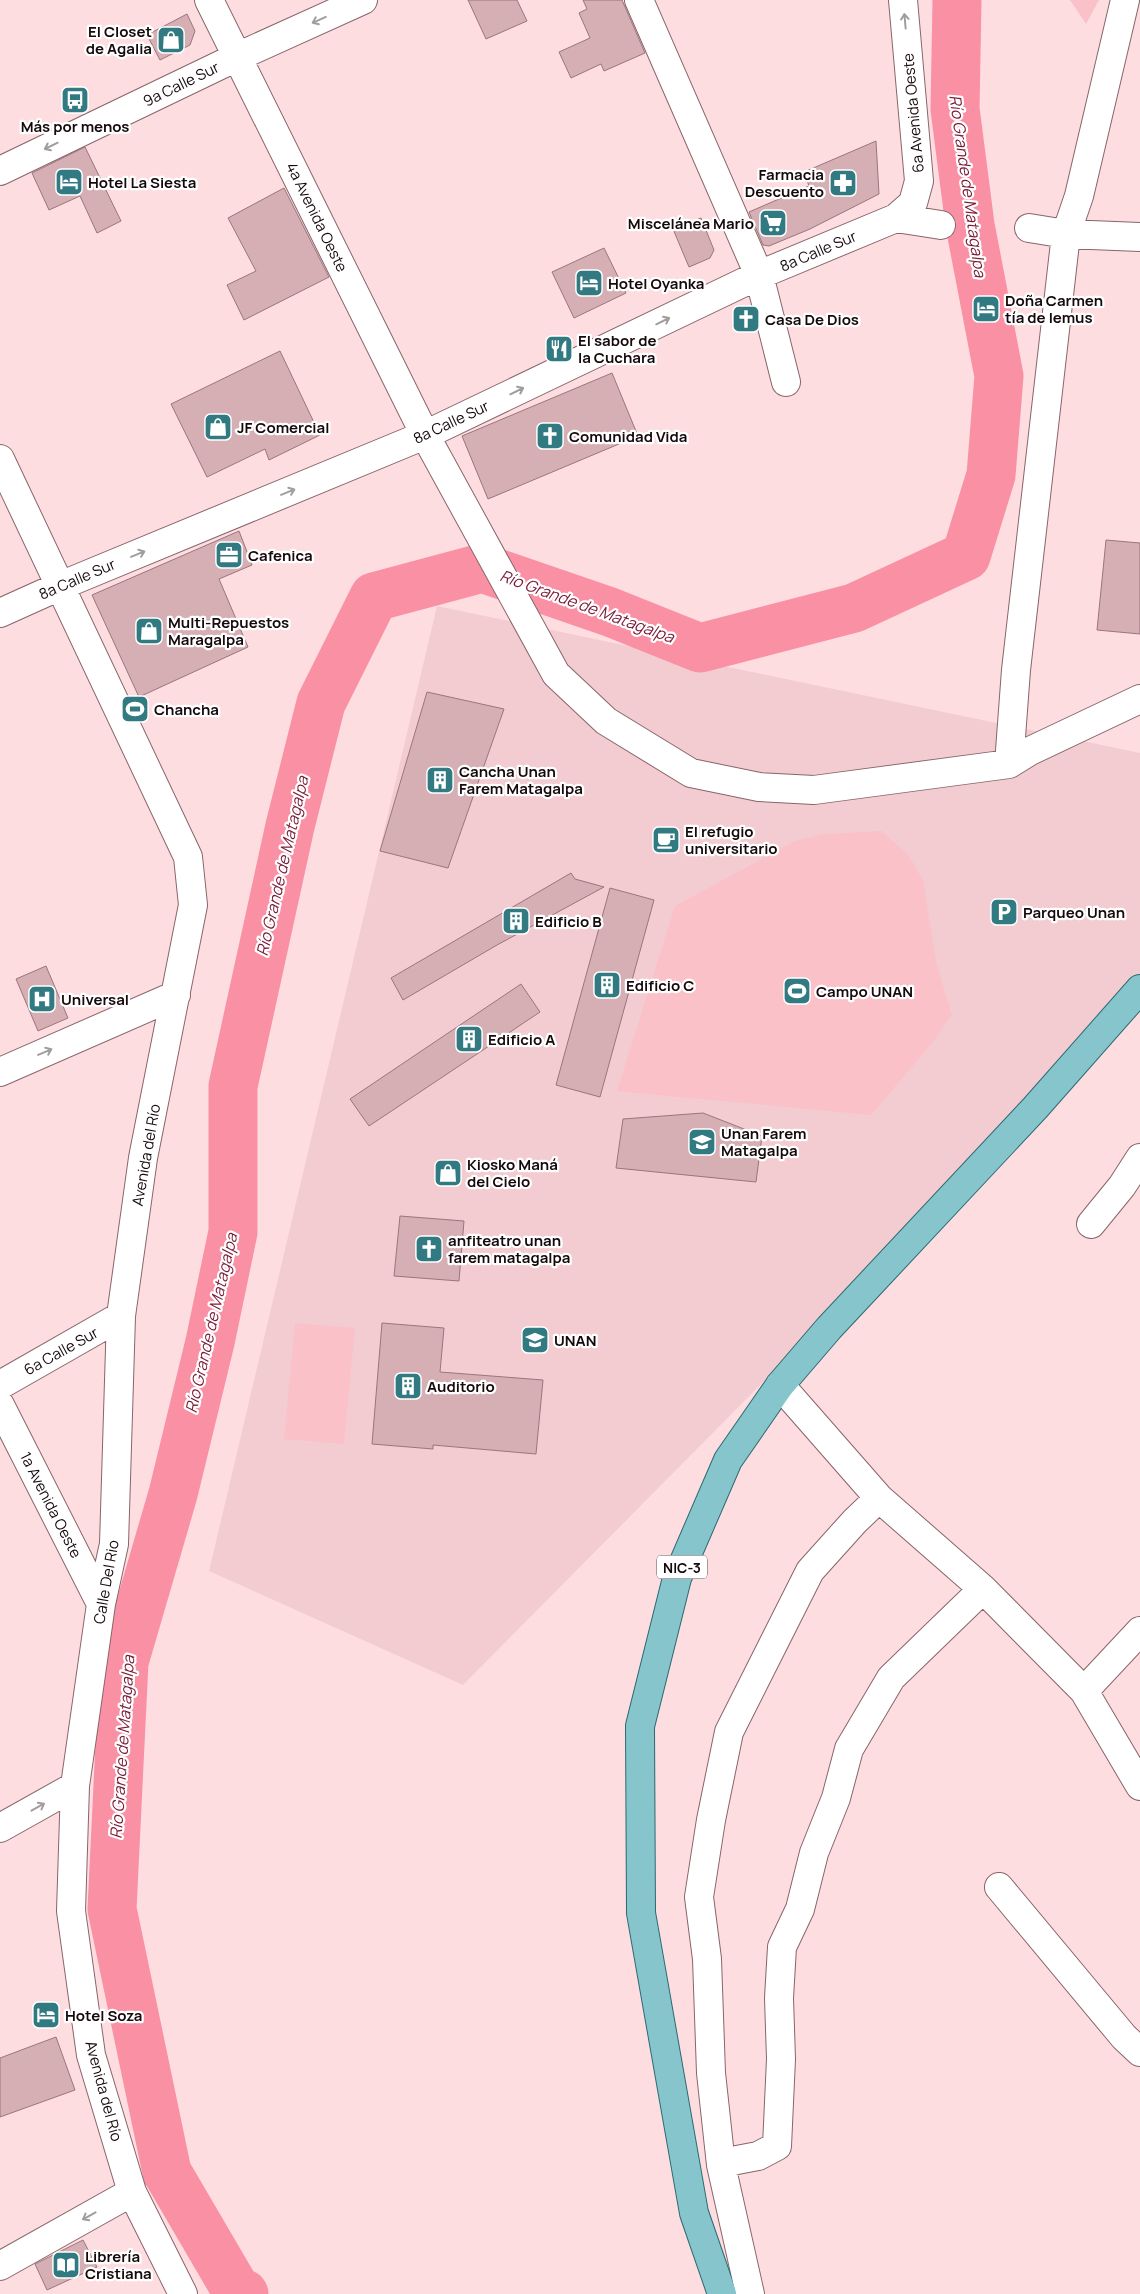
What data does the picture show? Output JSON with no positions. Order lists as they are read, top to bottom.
{
  "streets": {
    "main road": ["NIC-3"],
    "street": [
      "9a Calle Sur",
      "6a Avenida Oeste",
      "4a Avenida Oeste",
      "8a Calle Sur",
      "Avenida del Río",
      "6a Calle Sur",
      "1a Avenida Oeste",
      "Calle Del Rio"
    ]
  },
  "crossings": [
    ["9a Calle Sur", "4a Avenida Oeste"],
    ["6a Avenida Oeste", "8a Calle Sur"],
    ["4a Avenida Oeste", "8a Calle Sur"],
    ["8a Calle Sur", "Avenida del Río"],
    ["Avenida del Río", "6a Calle Sur"],
    ["Avenida del Río", "Calle Del Rio"],
    ["6a Calle Sur", "Calle Del Rio"],
    ["1a Avenida Oeste", "Calle Del Rio"]
  ],
  "one_way": ["9a Calle Sur", "8a Calle Sur"],
  "water": ["Río Grande de Matagalpa"],
  "places": {
    "shop": [
      "El Closet de Agalia",
      "JF Comercial",
      "Multi-Repuestos Maragalpa",
      "Kiosko Maná del Cielo"
    ],
    "bus stop": ["Más por menos"],
    "hotel": [
      "Hotel La Siesta",
      "Hotel Oyanka",
      "Doña Carmen tía de lemus",
      "Hotel Soza"
    ],
    "pharmacy": ["Farmacia Descuento"],
    "supermarket": ["Miscelánea Mario"],
    "church": ["Casa De Dios", "Comunidad Vida", "anfiteatro unan farem matagalpa"],
    "restaurant": ["El sabor de la Cuchara"],
    "office": ["Cafenica"],
    "sports": ["Chancha", "Campo UNAN"],
    "building": [
      "Cancha Unan Farem Matagalpa",
      "Edificio B",
      "Edificio C",
      "Edificio A",
      "Auditorio"
    ],
    "cafe": ["El refugio universitario"],
    "parking": ["Parqueo Unan"],
    "hospital": ["Universal"],
    "school or university": ["Unan Farem Matagalpa", "UNAN"],
    "library": ["Librería Cristiana"]
  }
}
